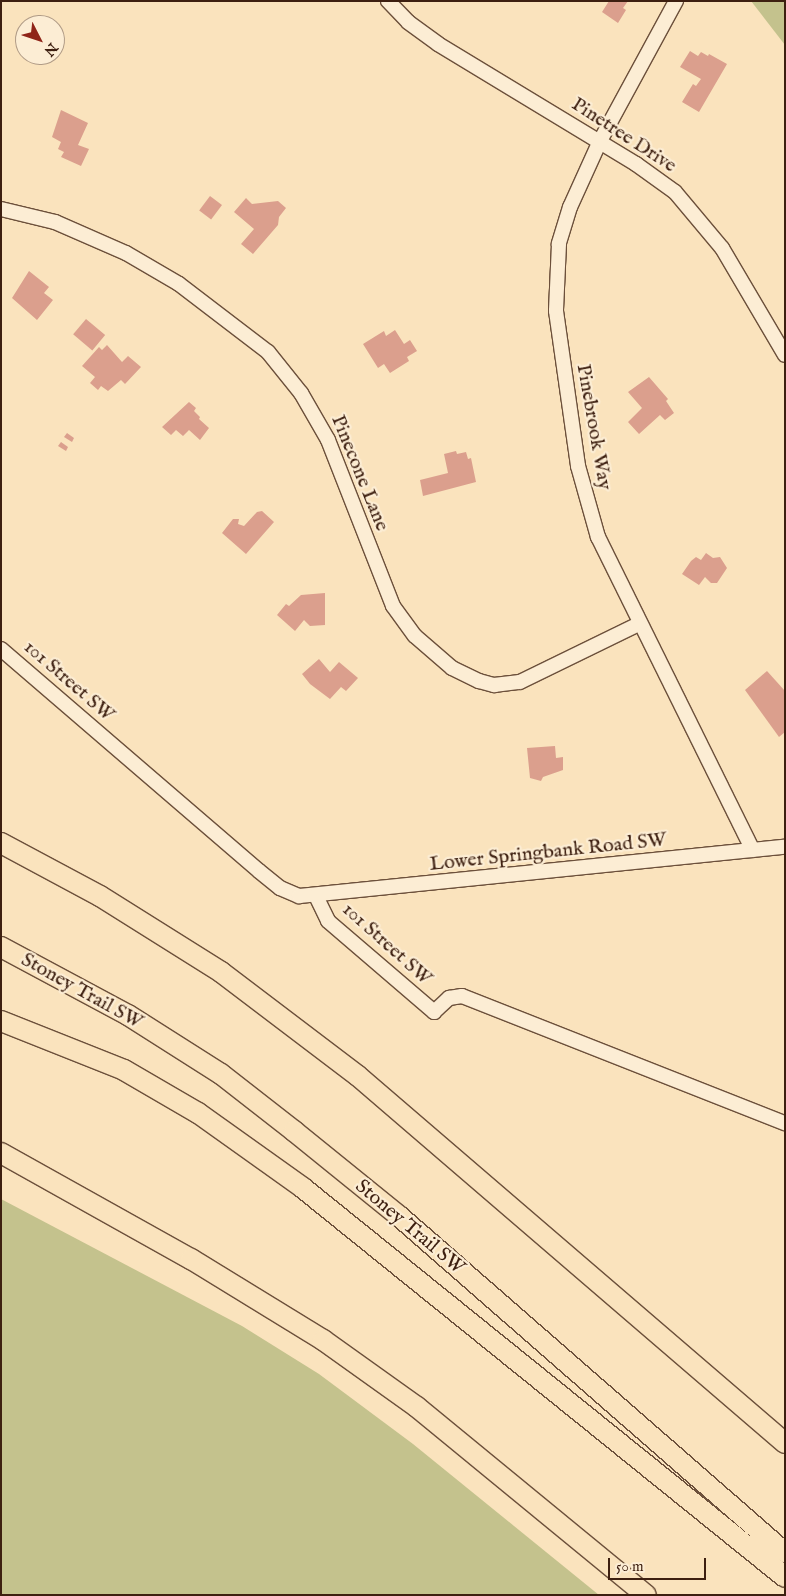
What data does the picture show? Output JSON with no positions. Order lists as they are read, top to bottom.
{
  "streets": {
    "highway": ["Stoney Trail SW"],
    "street": [
      "Pinetree Drive",
      "Pinebrook Way",
      "Pinecone Lane",
      "101 Street SW",
      "Lower Springbank Road SW"
    ]
  },
  "crossings": [
    ["Pinetree Drive", "Pinebrook Way"],
    ["Pinebrook Way", "Pinecone Lane"],
    ["Pinebrook Way", "Lower Springbank Road SW"],
    ["101 Street SW", "Lower Springbank Road SW"]
  ],
  "scale_bar": "50 m",
  "north": "bottom right"
}
